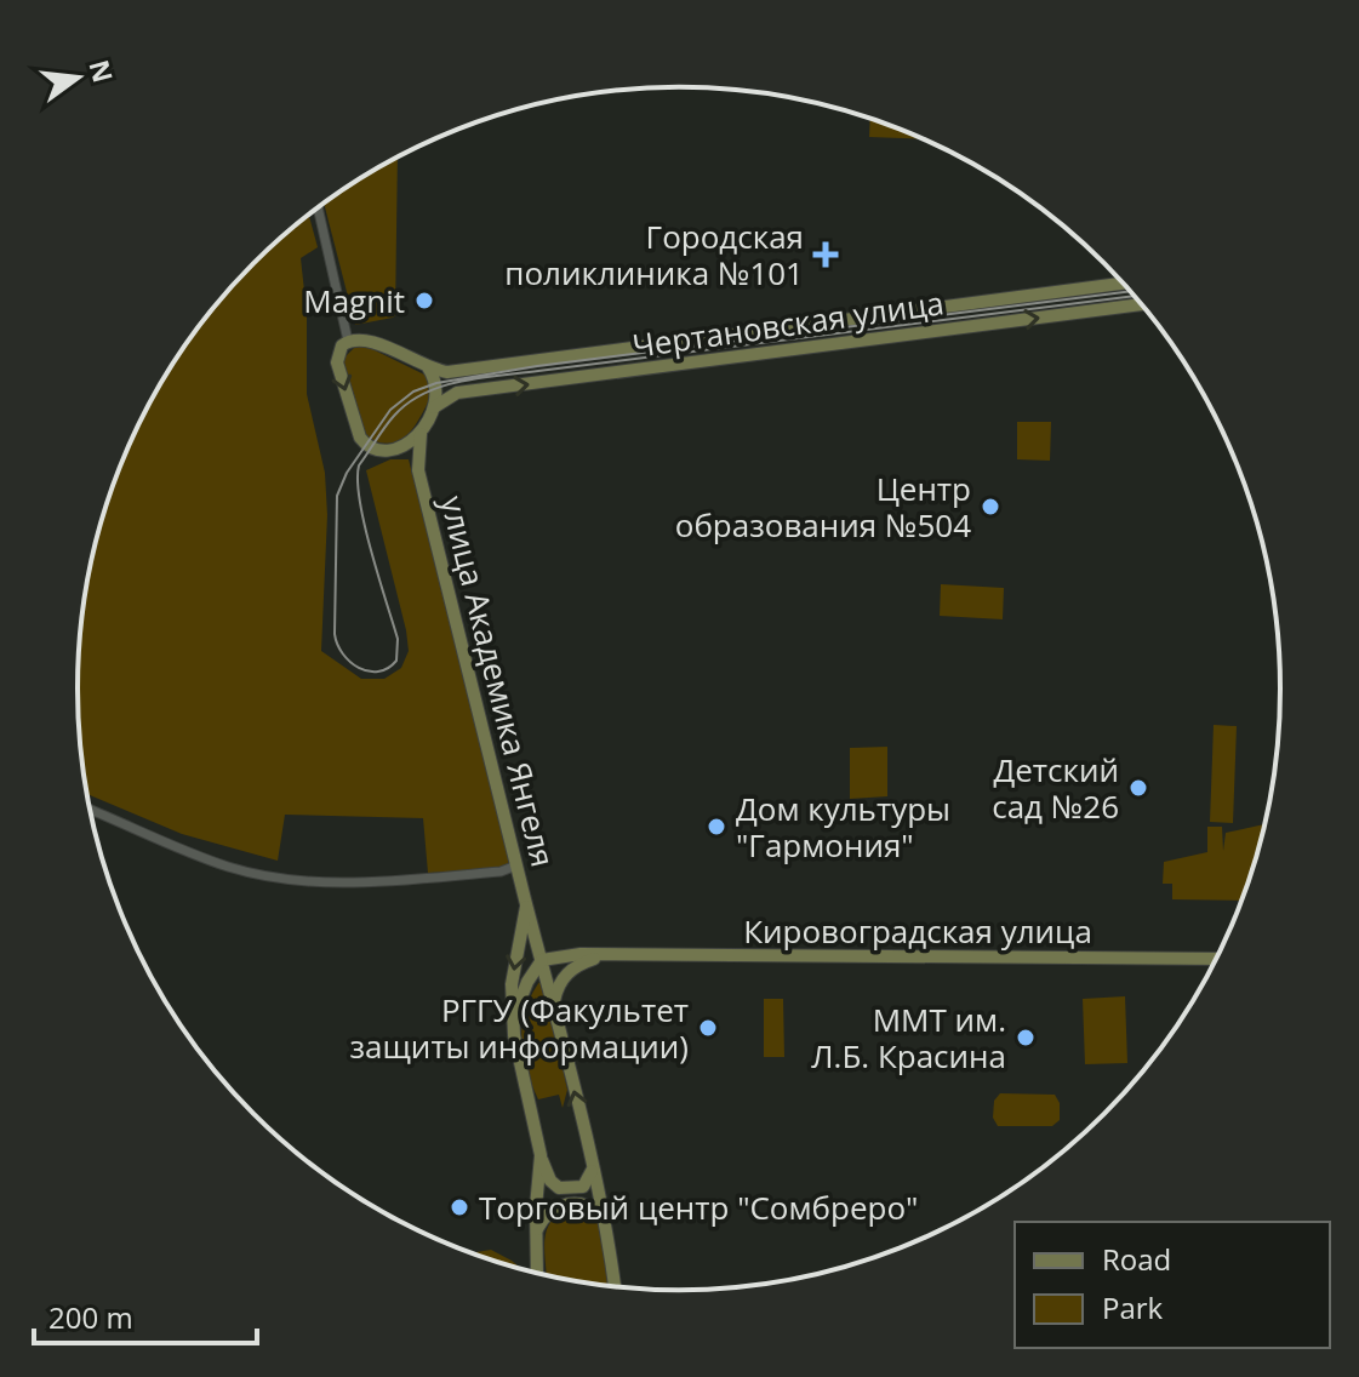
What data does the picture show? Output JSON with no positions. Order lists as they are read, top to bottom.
{
  "streets": {
    "main road": ["Чертановская улица", "улица Академика Янгеля", "Кировоградская улица"]
  },
  "crossings": [
    ["Чертановская улица", "улица Академика Янгеля"],
    ["улица Академика Янгеля", "Кировоградская улица"]
  ],
  "places": {
    "health": ["Городская поликлиника №101"],
    "other": [
      "Magnit",
      "Центр образования №504",
      "Детский сад №26",
      "Дом культуры \"Гармония\"",
      "РГГУ (Факультет защиты информации)",
      "ММТ им. Л.Б. Красина",
      "Торговый центр \"Сомбреро\""
    ]
  },
  "legend": ["Road", "Park"],
  "scale_bar": "200 m",
  "north": "right"
}
